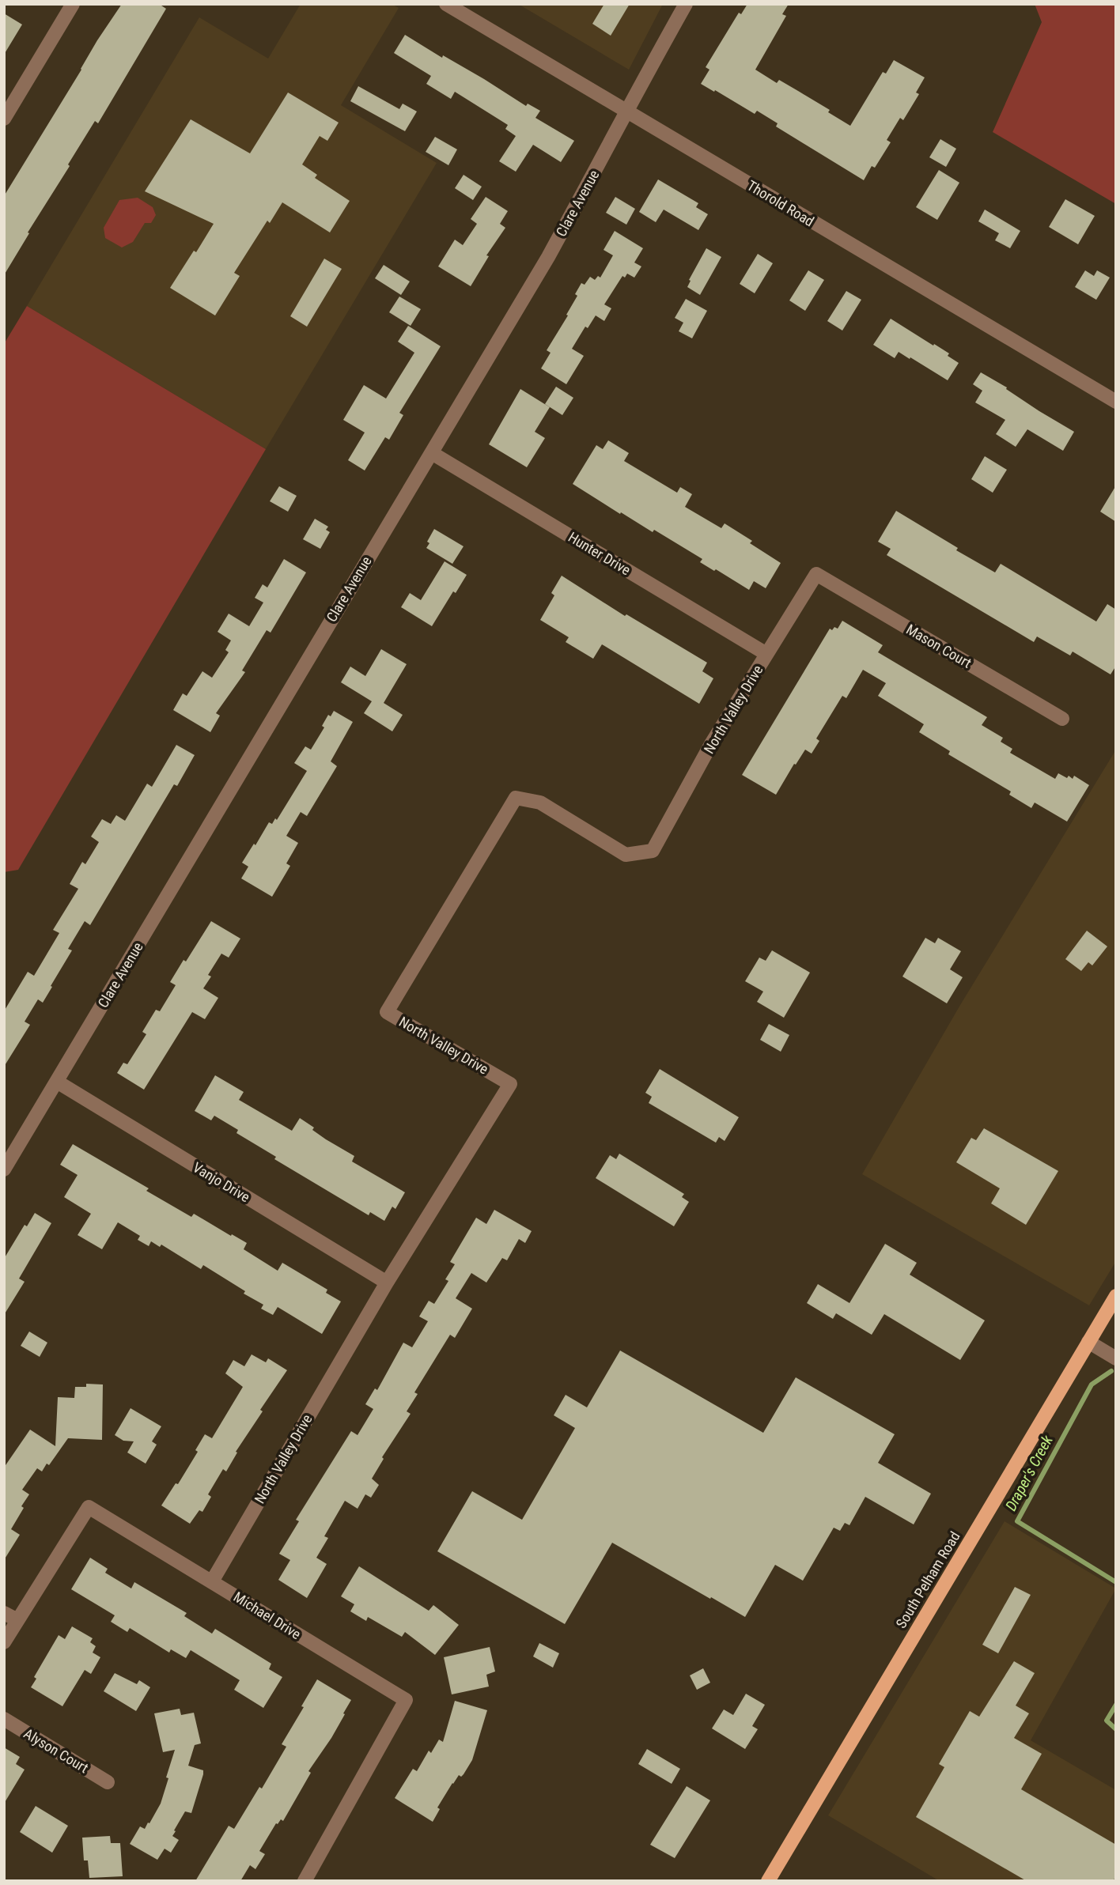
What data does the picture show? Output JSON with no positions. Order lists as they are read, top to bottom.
{
  "streets": {
    "main road": ["South Pelham Road"],
    "street": [
      "Clare Avenue",
      "Thorold Road",
      "Hunter Drive",
      "Mason Court",
      "North Valley Drive",
      "Vanjo Drive",
      "Michael Drive",
      "Alyson Court"
    ]
  },
  "crossings": [
    ["Clare Avenue", "Thorold Road"],
    ["Clare Avenue", "Hunter Drive"],
    ["Clare Avenue", "Vanjo Drive"],
    ["Hunter Drive", "North Valley Drive"],
    ["Mason Court", "North Valley Drive"],
    ["North Valley Drive", "Vanjo Drive"],
    ["North Valley Drive", "Michael Drive"]
  ],
  "water": ["Draper's Creek"]
}
